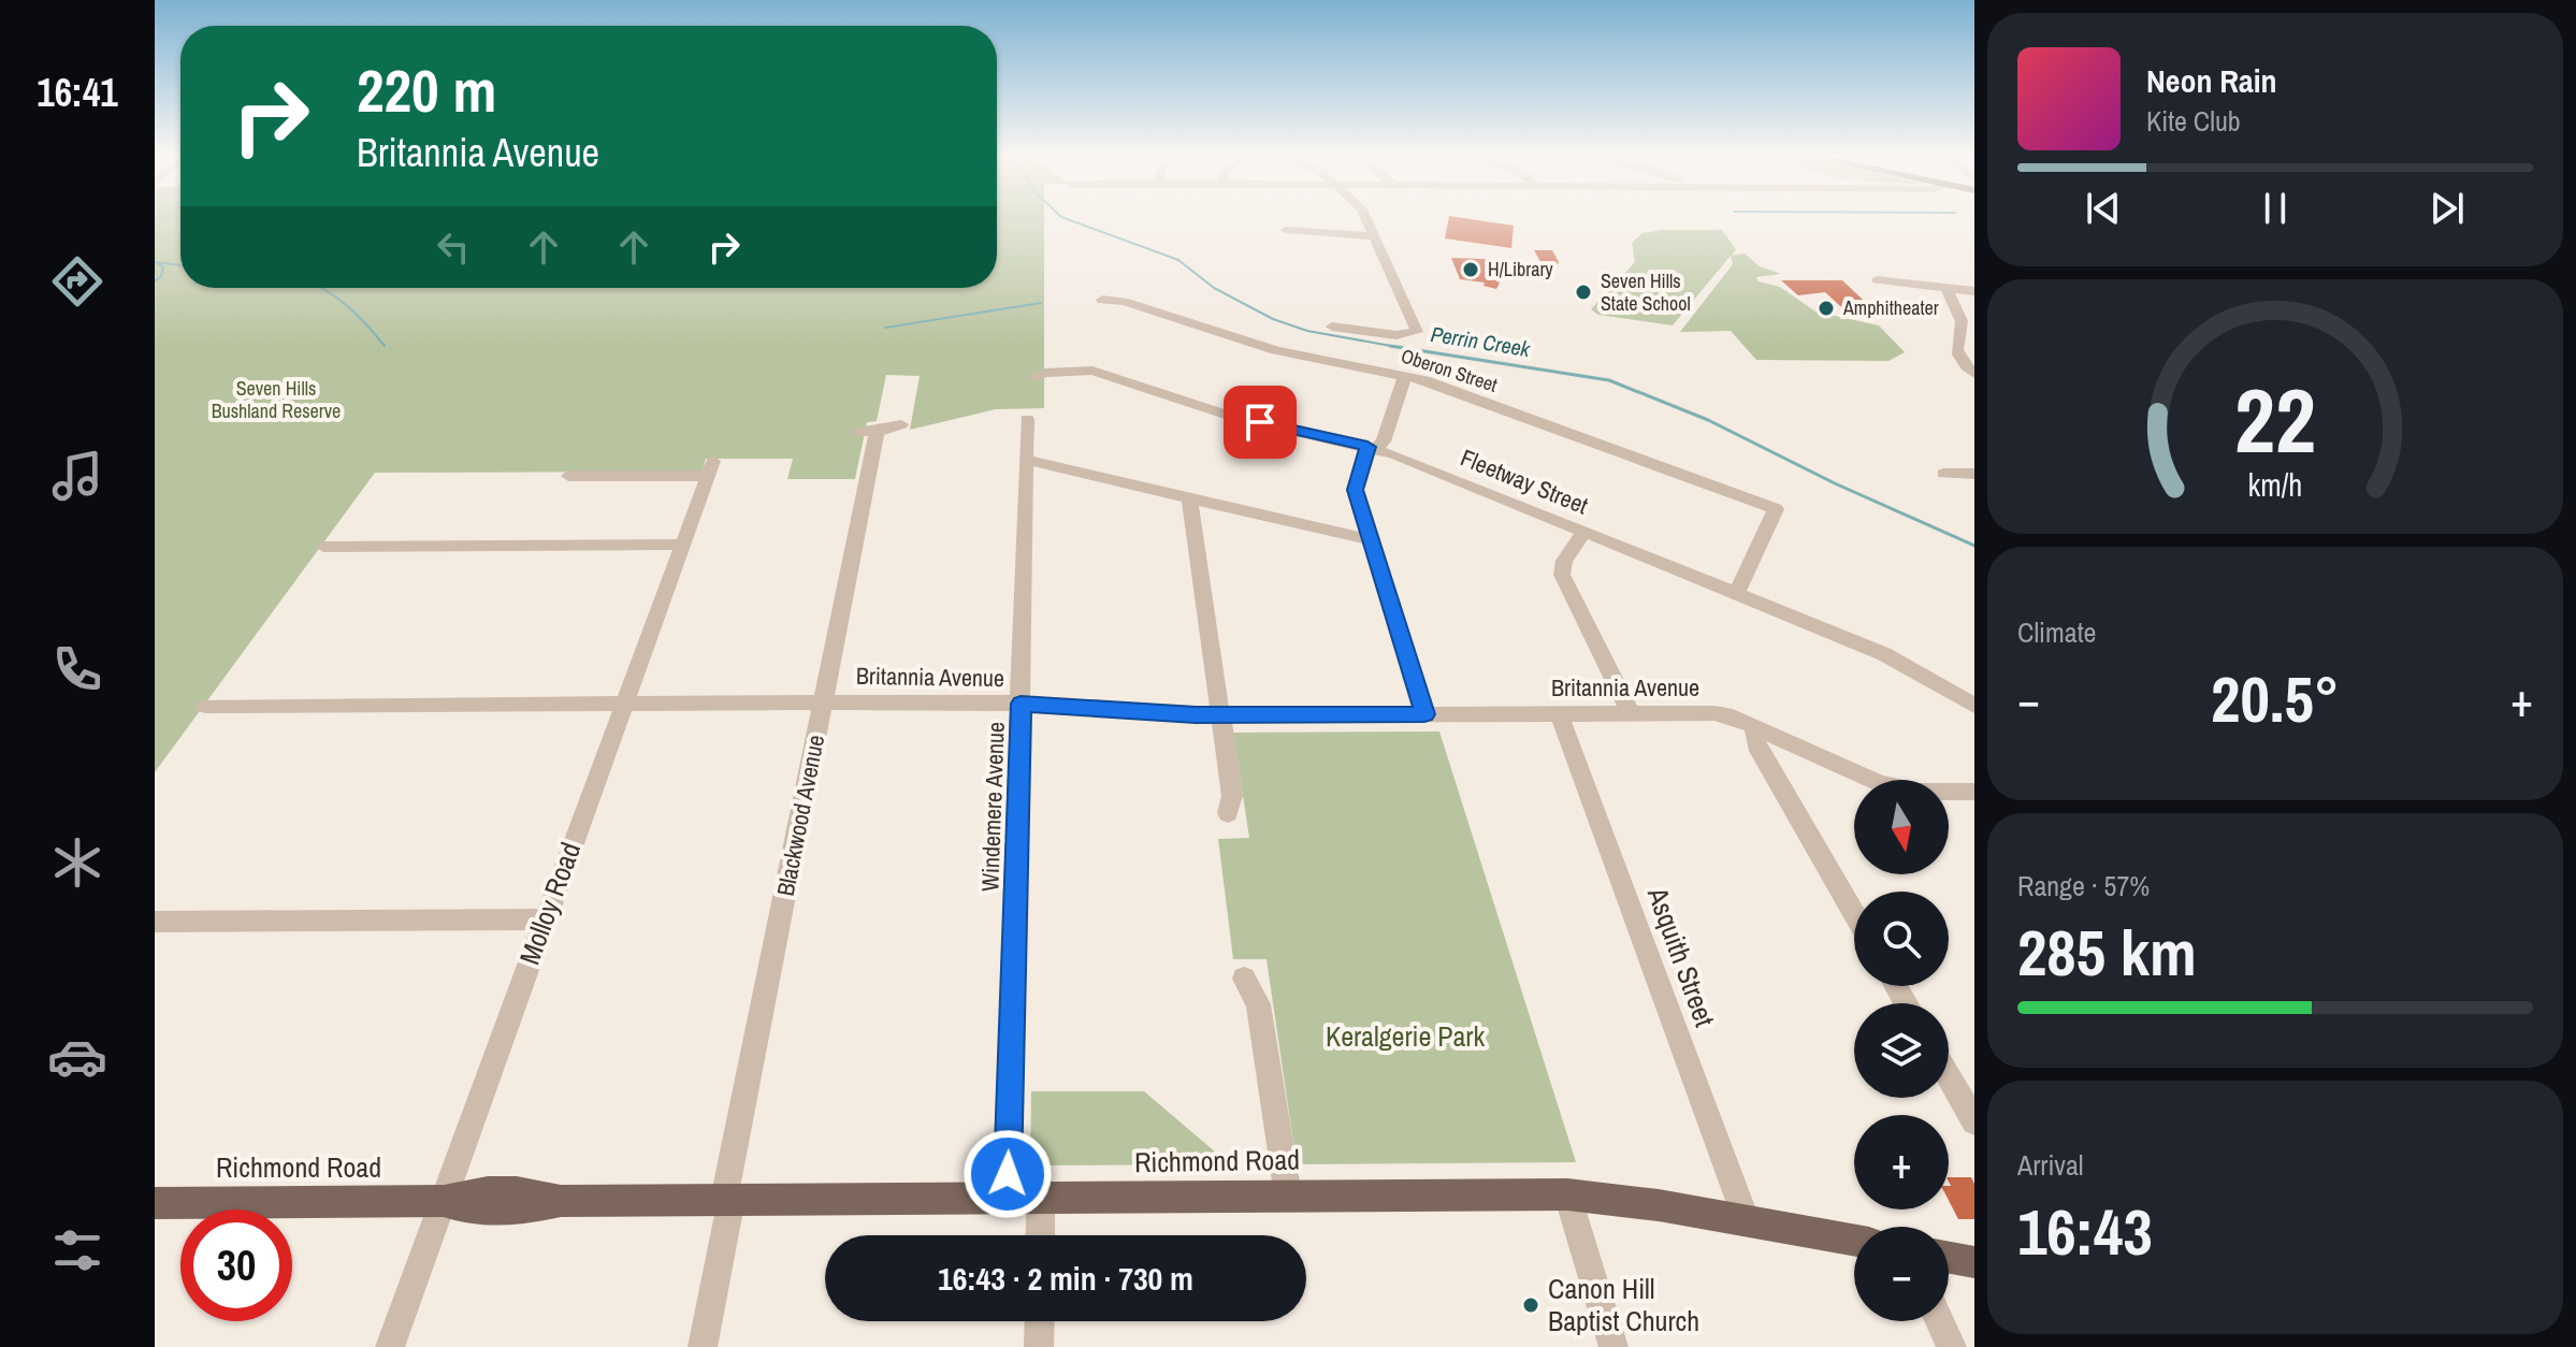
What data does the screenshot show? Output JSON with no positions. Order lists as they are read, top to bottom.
{
  "streets": {
    "main road": ["Richmond Road"],
    "street": [
      "Oberon Street",
      "Fleetway Street",
      "Britannia Avenue",
      "Windemere Avenue",
      "Blackwood Avenue",
      "Molloy Road",
      "Asquith Street"
    ]
  },
  "crossings": [
    ["Oberon Street", "Fleetway Street"],
    ["Britannia Avenue", "Windemere Avenue"],
    ["Britannia Avenue", "Blackwood Avenue"],
    ["Britannia Avenue", "Molloy Road"],
    ["Britannia Avenue", "Asquith Street"],
    ["Windemere Avenue", "Richmond Road"],
    ["Blackwood Avenue", "Richmond Road"],
    ["Molloy Road", "Richmond Road"],
    ["Asquith Street", "Richmond Road"]
  ],
  "water": ["Perrin Creek"],
  "parks": ["Seven Hills Bushland Reserve", "Keralgerie Park"],
  "places": [
    "H/Library",
    "Seven Hills State School",
    "Amphitheater",
    "Canon Hill Baptist Church"
  ],
  "north": "bottom",
  "page": {
    "tabs": "16:41",
    "turn": ["220 m", "Britannia Avenue"],
    "song": ["Neon Rain", "Kite Club"],
    "tile": [
      "Climate",
      ["Range · 57%", "285 km"],
      ["Arrival", "16:43"]
    ],
    "heat": ["−", "20.5°", "+"],
    "map_buttons": ["+", "−"],
    "limit": "30",
    "trip": "16:43 · 2 min · 730 m",
    "gauge": ["22", "km/h"]
  }
}
